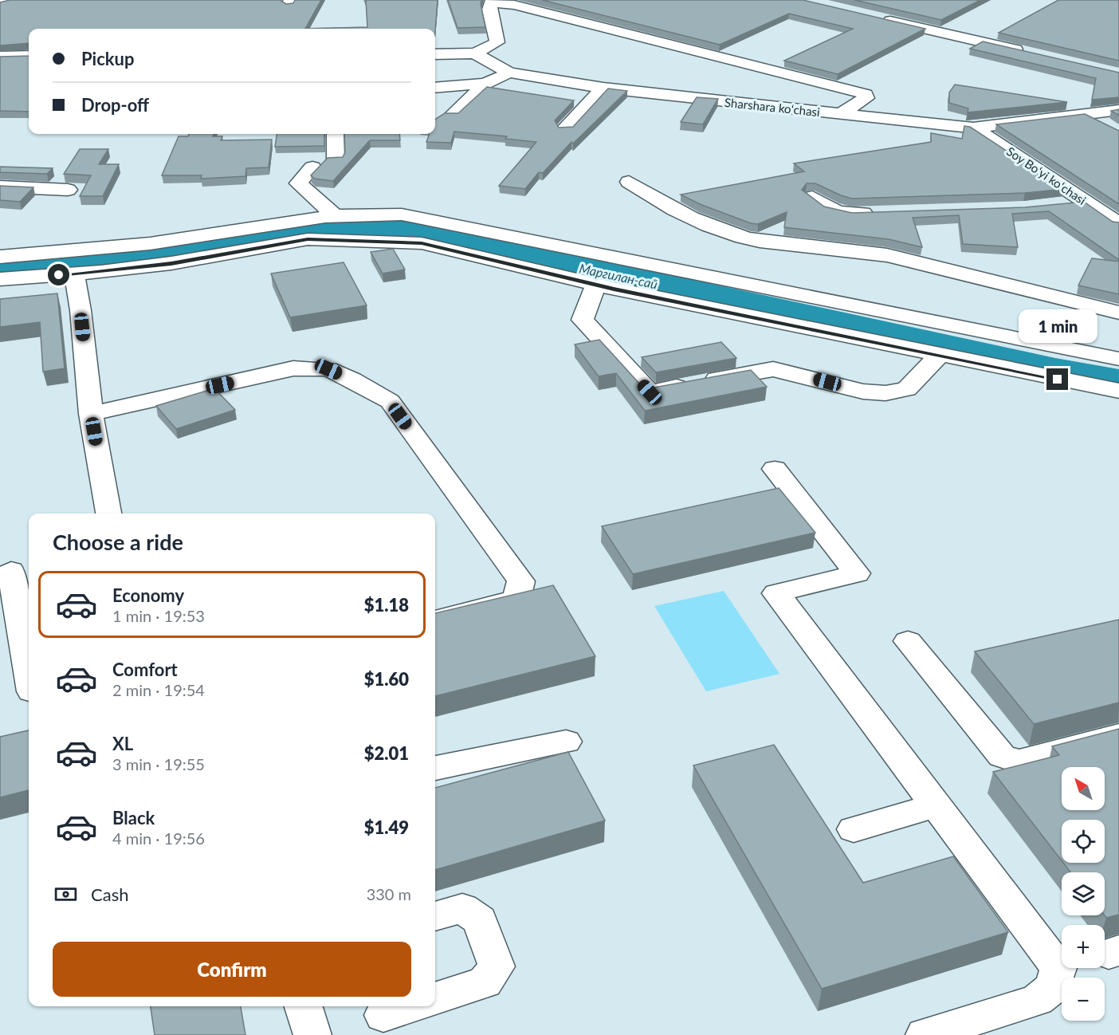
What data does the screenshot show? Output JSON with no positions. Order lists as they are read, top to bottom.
{
  "streets": {
    "street": ["Sharshara koʻchasi", "Soy Boʻyi koʻchasi"]
  },
  "crossings": [
    ["Sharshara koʻchasi", "Soy Boʻyi koʻchasi"]
  ],
  "water": ["Маргилан-сай"],
  "north": "top left",
  "page": {
    "banner": ["Pickup", "Drop-off"],
    "bubble": "1 min",
    "heading": "Choose a ride",
    "list": [
      {
        "name": "Economy",
        "note": "1 min · 19:53",
        "value": "$1.18"
      },
      {
        "name": "Comfort",
        "note": "2 min · 19:54",
        "value": "$1.60"
      },
      {
        "name": "XL",
        "note": "3 min · 19:55",
        "value": "$2.01"
      },
      {
        "name": "Black",
        "note": "4 min · 19:56",
        "value": "$1.49"
      }
    ],
    "map_buttons": ["+", "−"],
    "pay": ["Cash", "330 m"],
    "buttons": "Confirm"
  }
}
